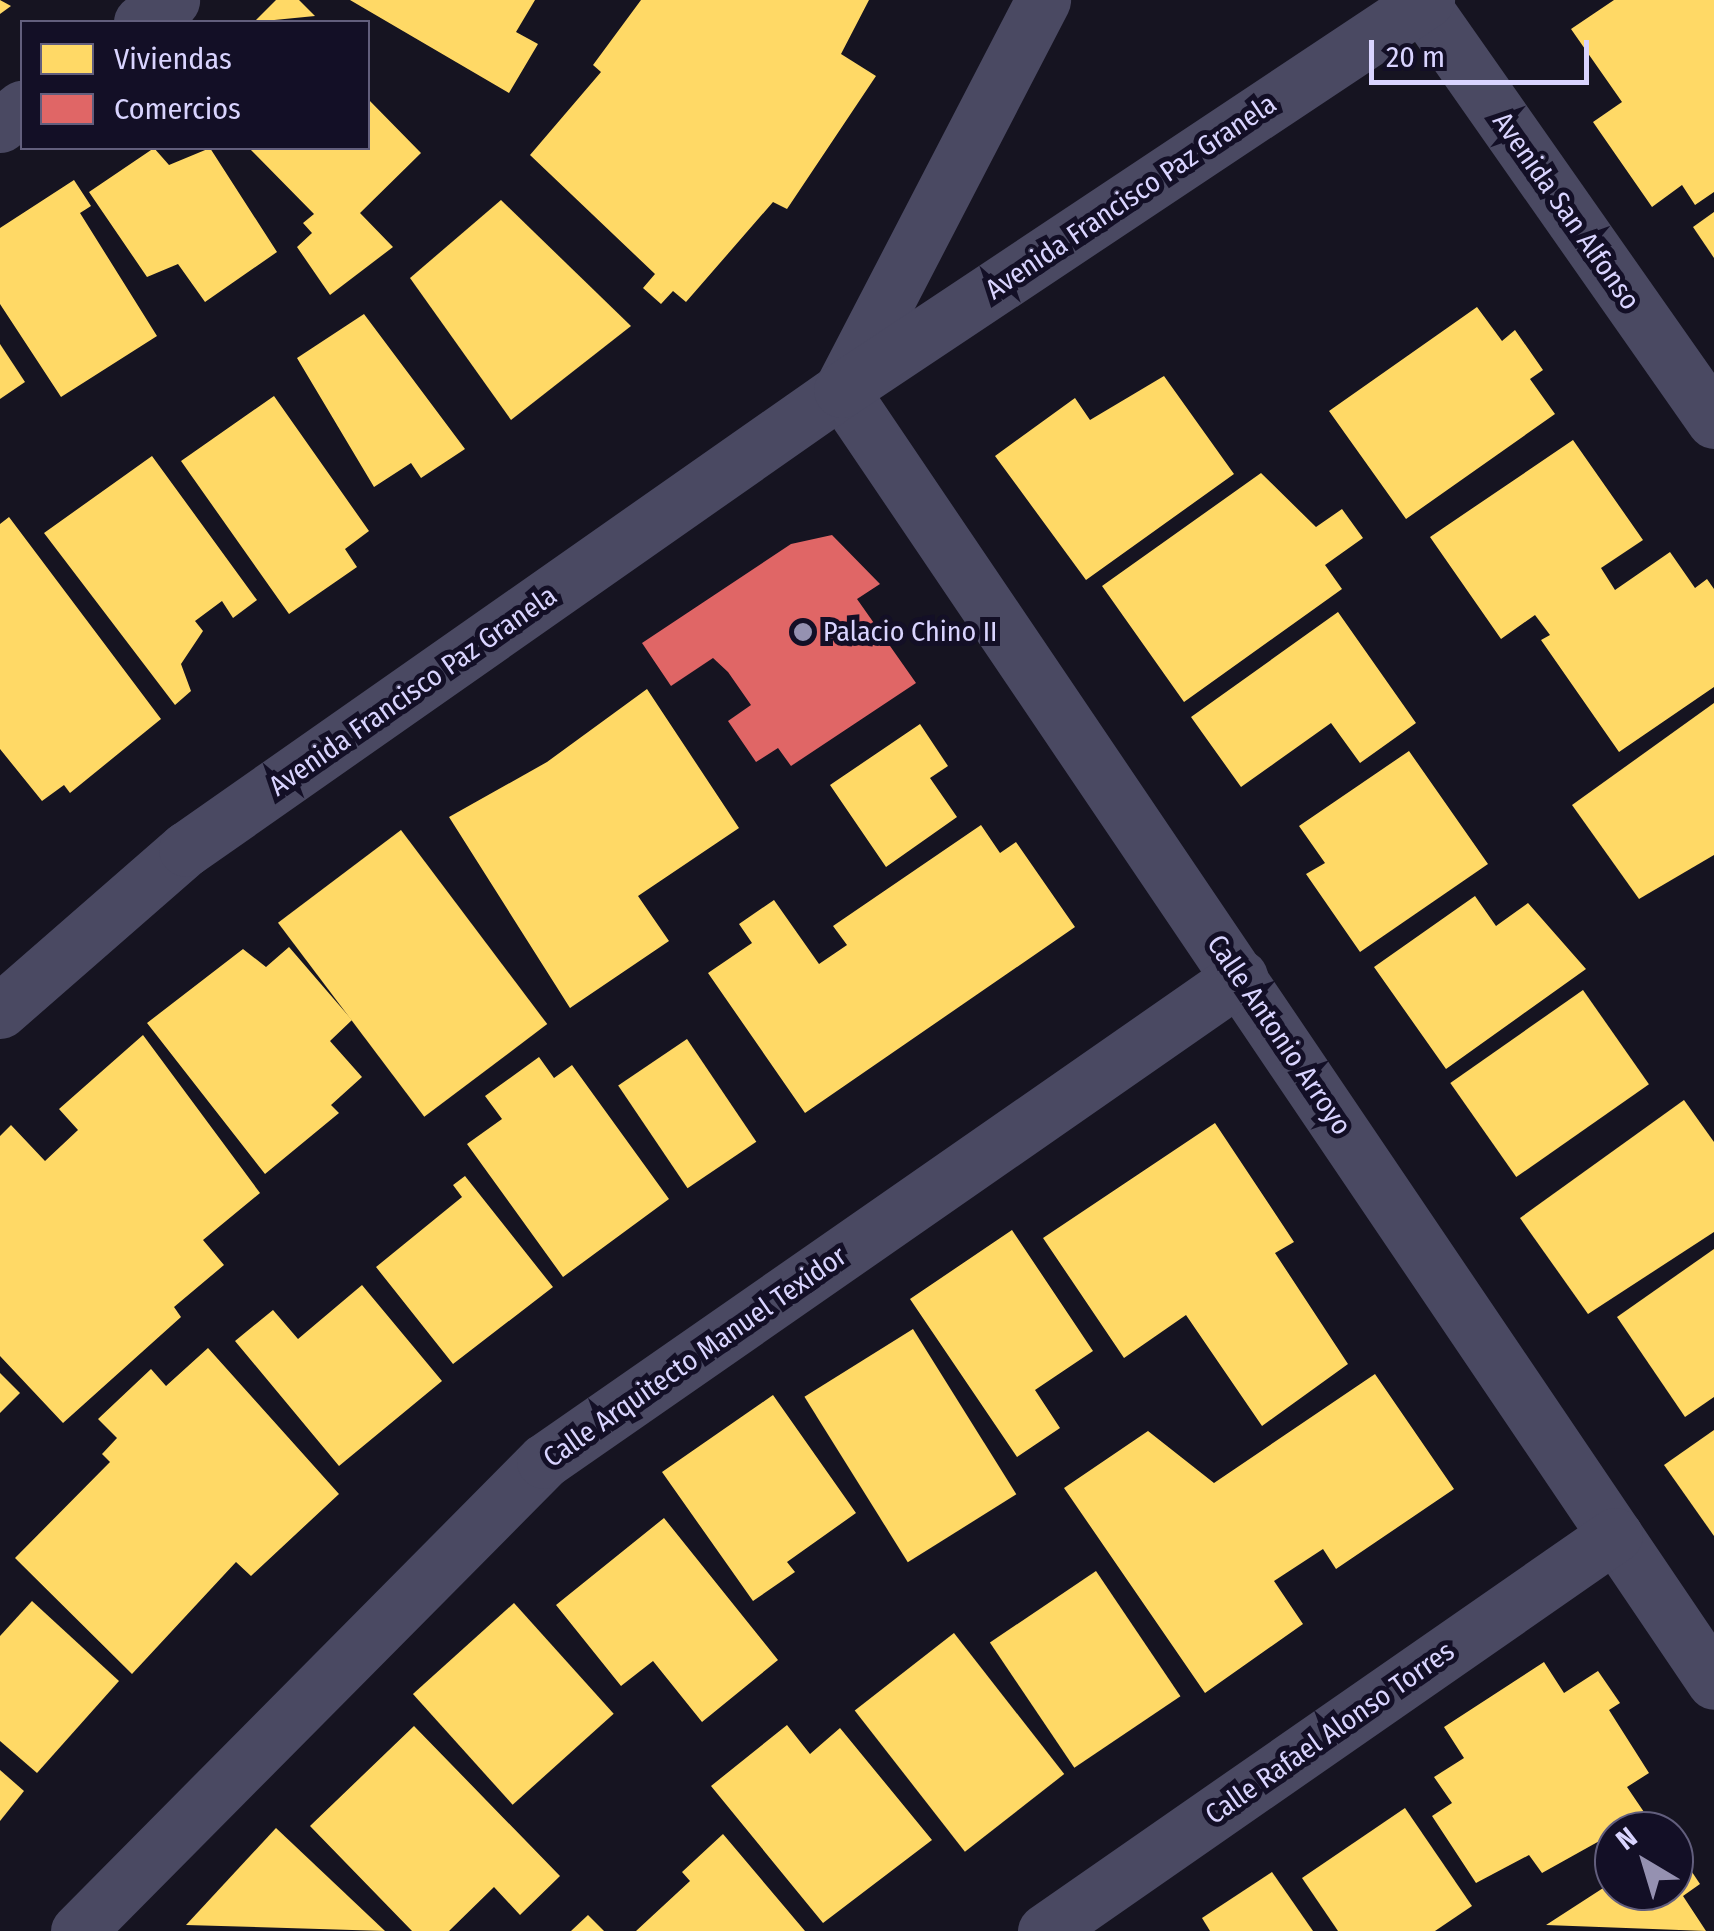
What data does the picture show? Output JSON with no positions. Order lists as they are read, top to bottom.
{
  "streets": {
    "street": [
      "Avenida Francisco Paz Granela",
      "Avenida San Alfonso",
      "Calle Antonio Arroyo",
      "Calle Arquitecto Manuel Texidor",
      "Calle Rafael Alonso Torres"
    ]
  },
  "crossings": [
    ["Avenida Francisco Paz Granela", "Avenida San Alfonso"],
    ["Avenida Francisco Paz Granela", "Calle Antonio Arroyo"],
    ["Calle Antonio Arroyo", "Calle Arquitecto Manuel Texidor"],
    ["Calle Antonio Arroyo", "Calle Rafael Alonso Torres"]
  ],
  "places": ["Palacio Chino II"],
  "legend": ["Viviendas", "Comercios"],
  "scale_bar": "20 m",
  "north": "top left"
}
